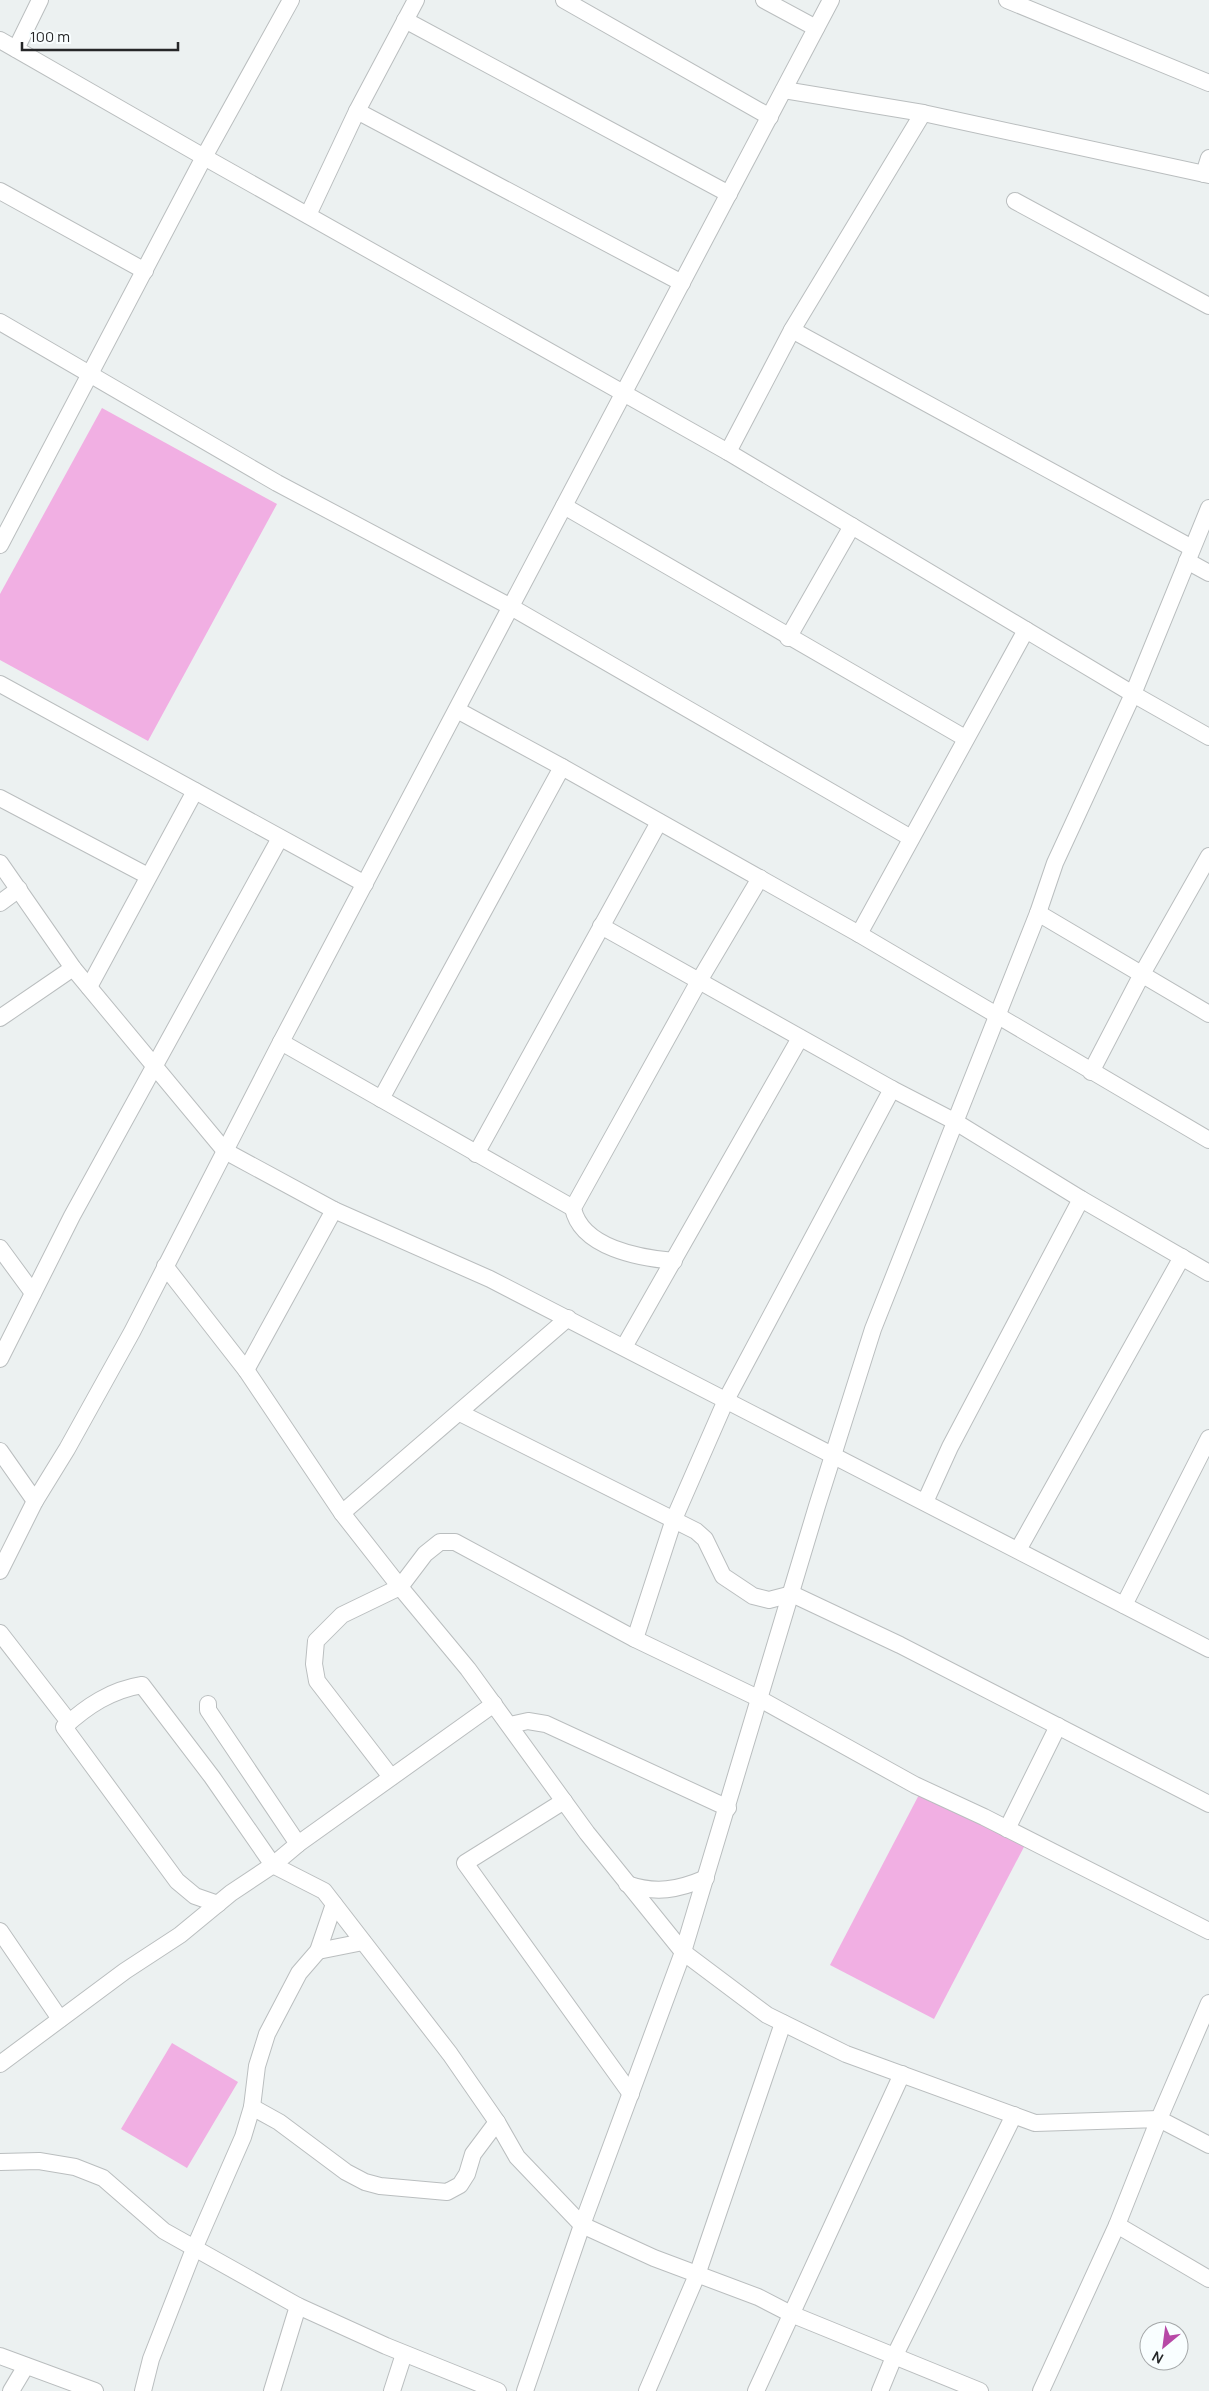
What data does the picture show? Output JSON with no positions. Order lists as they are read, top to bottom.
{
  "scale_bar": "100 m",
  "north": "bottom left"
}
